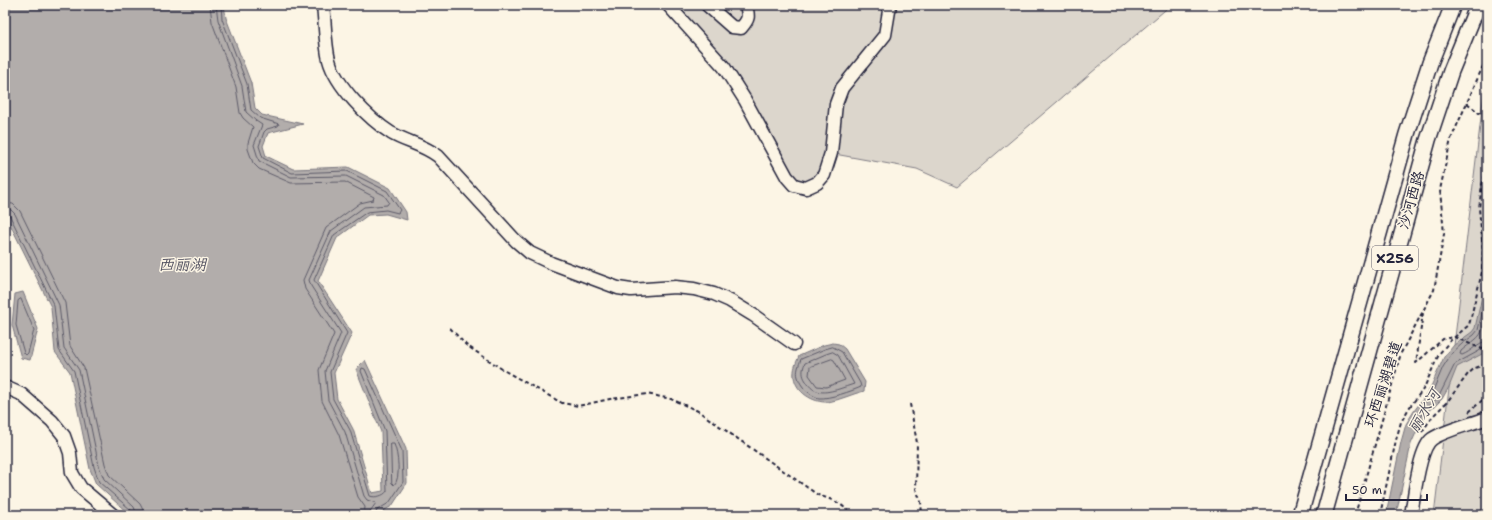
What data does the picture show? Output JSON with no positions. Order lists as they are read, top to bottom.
{
  "streets": {
    "main road": ["沙河西路", "X256"],
    "path": ["环西丽湖碧道"]
  },
  "water": ["西丽湖", "丽水河"],
  "scale_bar": "50 m"
}
